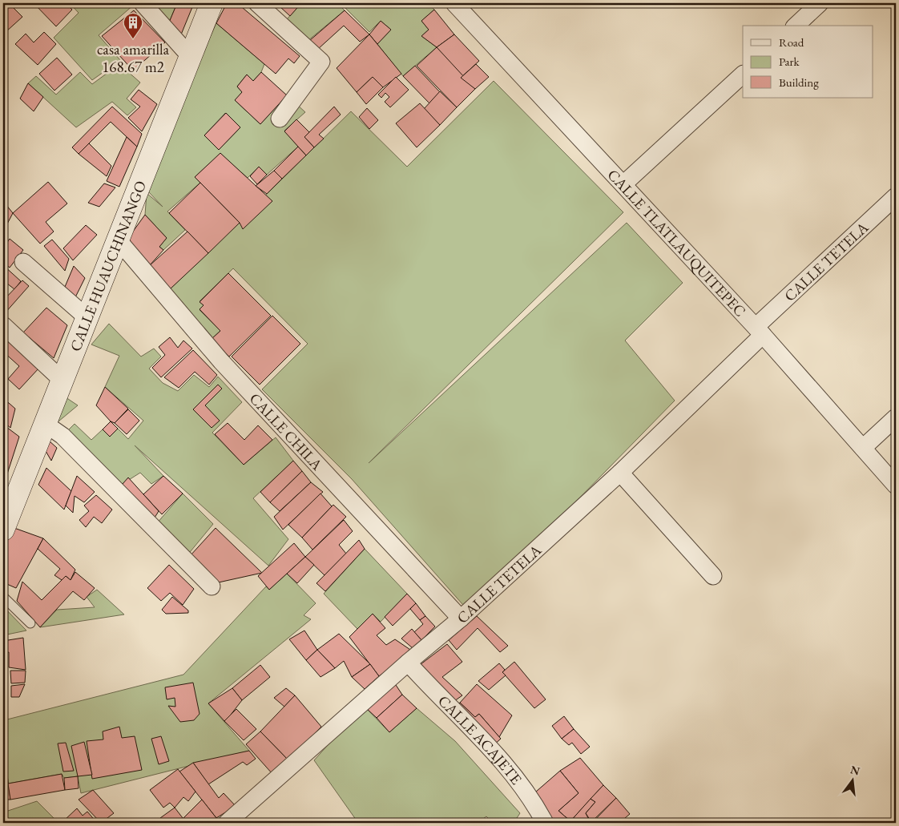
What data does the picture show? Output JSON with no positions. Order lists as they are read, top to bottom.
{
  "streets": {
    "main road": ["CALLE HUAUCHINANGO"],
    "street": [
      "CALLE TLATLAUQUITEPEC",
      "CALLE TETELA",
      "CALLE CHILA",
      "CALLE ACAJETE"
    ]
  },
  "crossings": [
    ["CALLE TLATLAUQUITEPEC", "CALLE TETELA"],
    ["CALLE TETELA", "CALLE CHILA"],
    ["CALLE TETELA", "CALLE ACAJETE"],
    ["CALLE HUAUCHINANGO", "CALLE CHILA"]
  ],
  "places": {
    "building": ["casa amarilla 168.67 m2"]
  },
  "legend": ["Road", "Park", "Building"],
  "north": "top"
}
